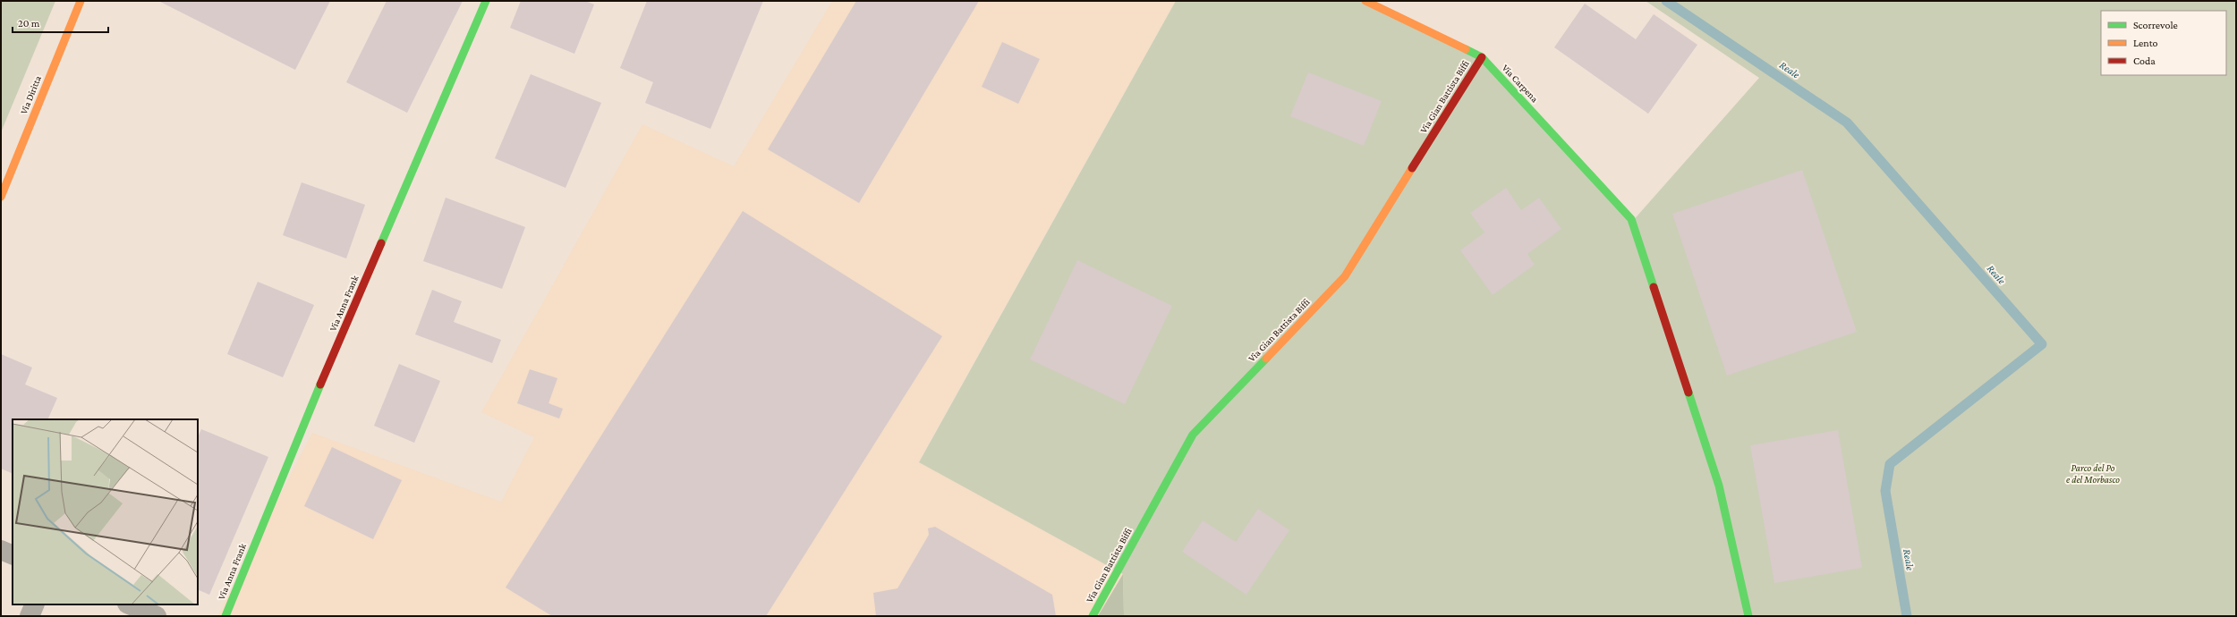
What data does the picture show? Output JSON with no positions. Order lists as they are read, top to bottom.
{
  "streets": {
    "street": [
      "Via Carpena",
      "Via Diritta",
      "Via Gian Battista Biffi",
      "Via Anna Frank"
    ]
  },
  "crossings": [
    ["Via Carpena", "Via Gian Battista Biffi"]
  ],
  "water": ["Reale"],
  "parks": ["Parco del Po e del Morbasco"],
  "legend": ["Scorrevole", "Lento", "Coda"],
  "scale_bar": "20 m"
}
